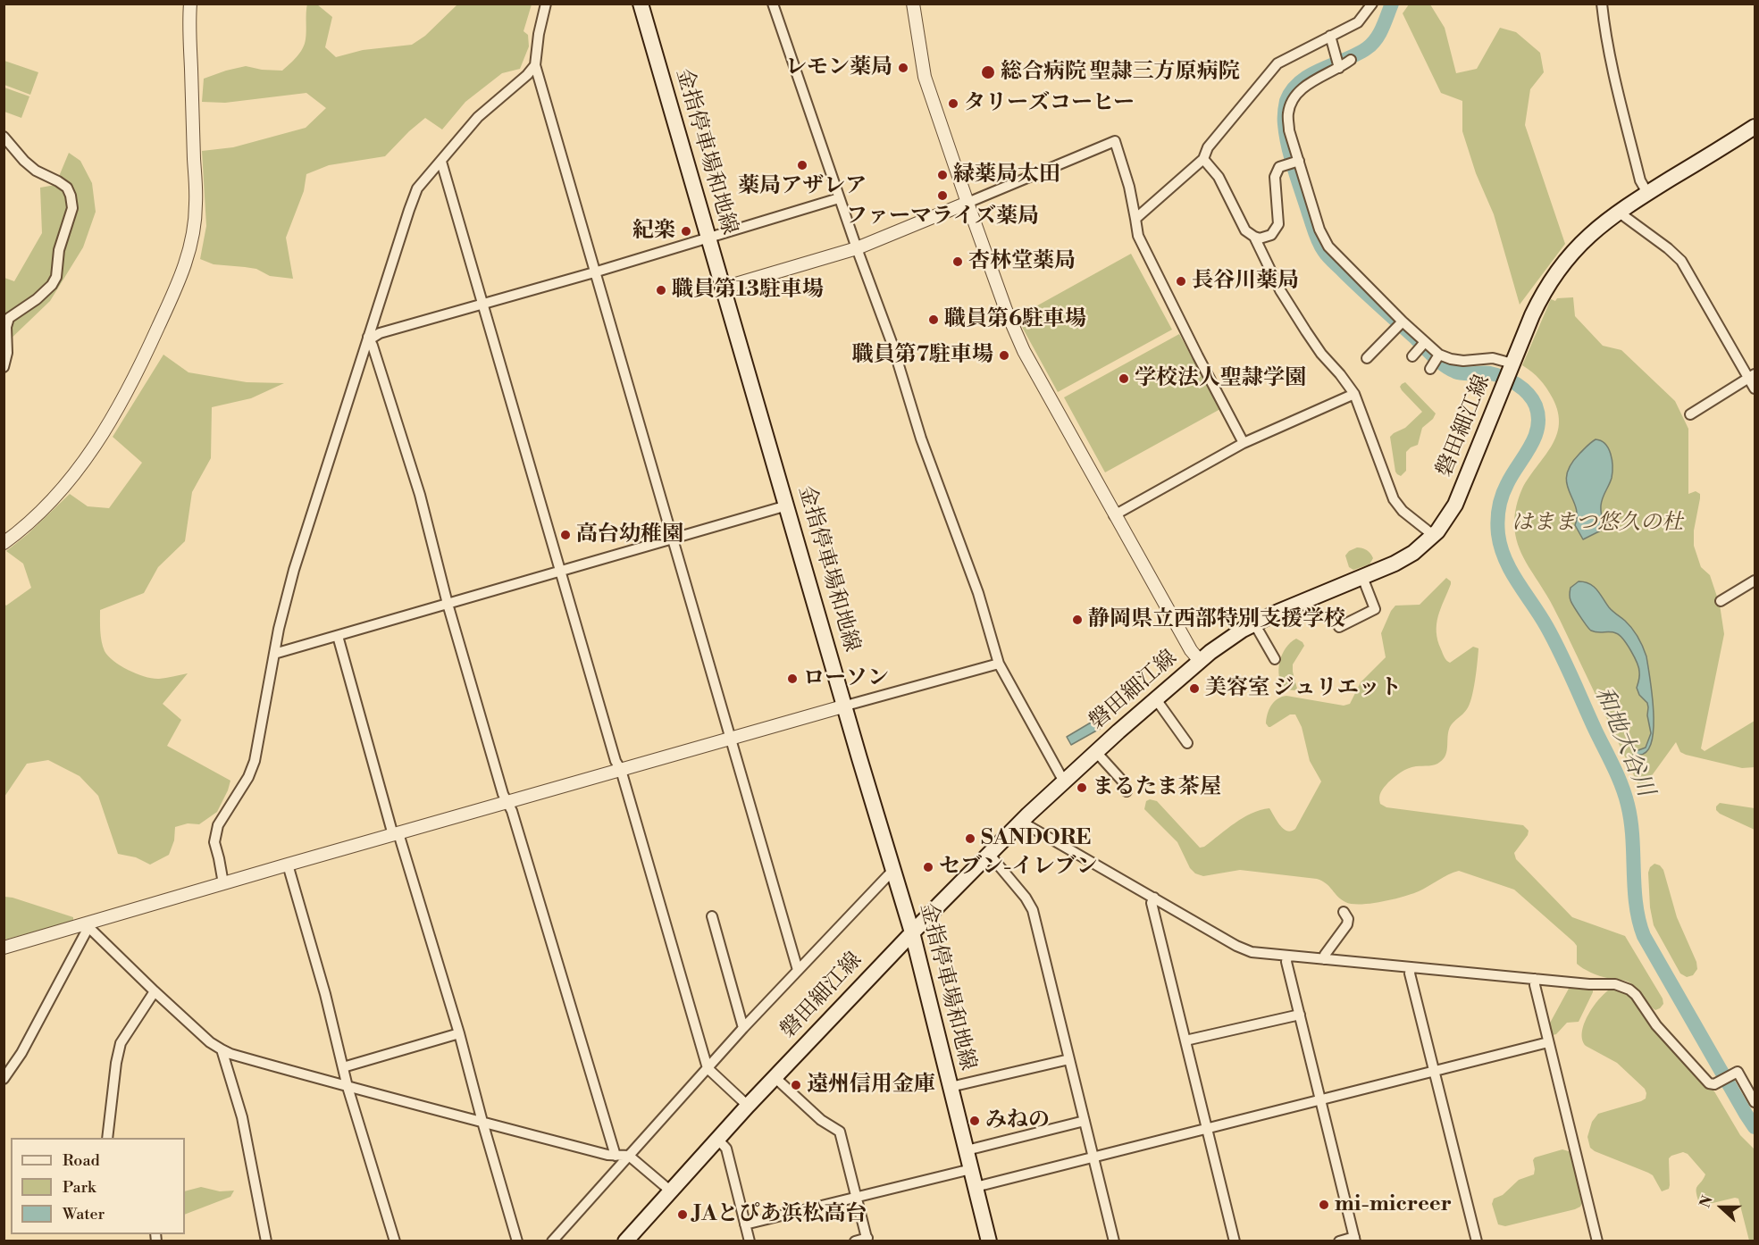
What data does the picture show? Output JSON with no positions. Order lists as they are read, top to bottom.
{
  "streets": {
    "main road": ["金指停車場和地線", "磐田細江線"]
  },
  "crossings": [
    ["金指停車場和地線", "磐田細江線"]
  ],
  "water": ["和地大谷川"],
  "parks": ["はままつ悠久の杜"],
  "places": [
    "レモン薬局",
    "総合病院 聖隷三方原病院",
    "タリーズコーヒー",
    "薬局アザレア",
    "緑薬局太田",
    "ファーマライズ薬局",
    "紀楽",
    "杏林堂薬局",
    "長谷川薬局",
    "職員第13駐車場",
    "職員第6駐車場",
    "職員第7駐車場",
    "学校法人聖隷学園",
    "高台幼稚園",
    "静岡県立西部特別支援学校",
    "ローソン",
    "美容室 ジュリエット",
    "まるたま茶屋",
    "SANDORE",
    "セブン-イレブン",
    "遠州信用金庫",
    "みねの",
    "mi-micreer",
    "JAとぴあ浜松高台"
  ],
  "legend": ["Road", "Park", "Water"],
  "north": "left"
}
